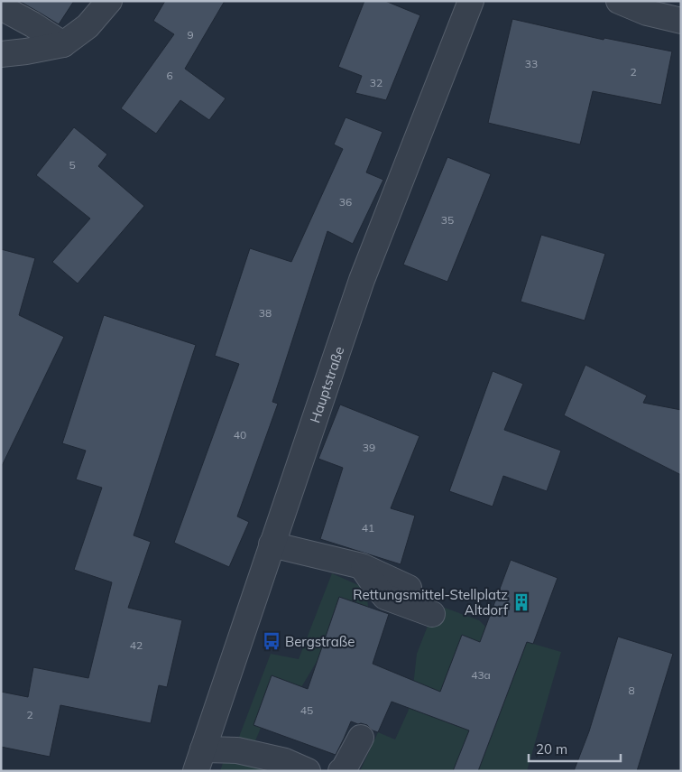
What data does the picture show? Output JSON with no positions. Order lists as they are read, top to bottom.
{
  "streets": {
    "street": ["Hauptstraße"]
  },
  "places": {
    "building": ["Rettungsmittel-Stellplatz Altdorf"],
    "bus stop": ["Bergstraße"]
  },
  "house_numbers": [
    "9",
    "33",
    "2",
    "6",
    "32",
    "5",
    "36",
    "35",
    "38",
    "40",
    "39",
    "41",
    "42",
    "43a",
    "8",
    "45",
    "2"
  ],
  "scale_bar": "20 m"
}
